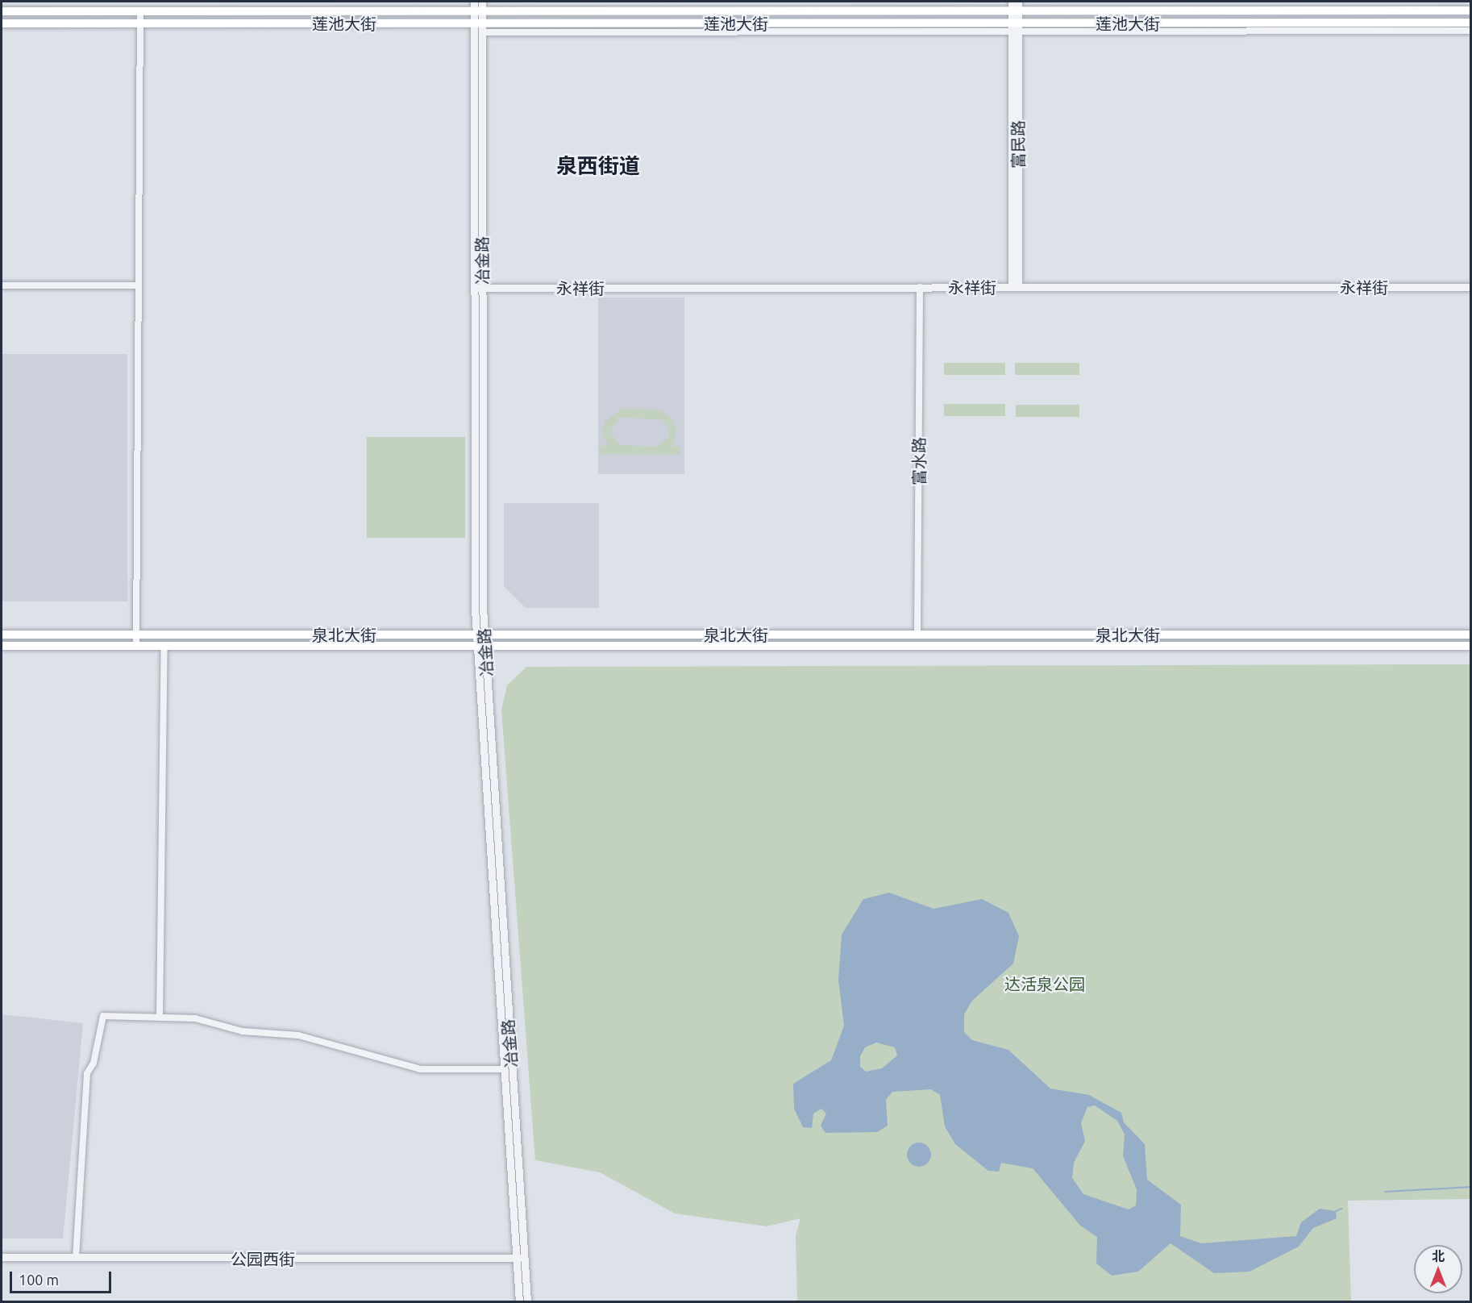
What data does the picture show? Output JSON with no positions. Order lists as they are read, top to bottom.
{
  "streets": {
    "main road": ["莲池大街", "泉北大街"],
    "street": [
      "富民路",
      "冶金路",
      "永祥街",
      "富水路",
      "公园西街"
    ]
  },
  "crossings": [
    ["莲池大街", "富民路"],
    ["莲池大街", "冶金路"],
    ["富民路", "永祥街"],
    ["冶金路", "永祥街"],
    ["冶金路", "泉北大街"],
    ["冶金路", "公园西街"],
    ["永祥街", "富水路"],
    ["富水路", "泉北大街"]
  ],
  "districts": ["泉西街道"],
  "parks": ["达活泉公园"],
  "scale_bar": "100 m",
  "north": "top"
}
